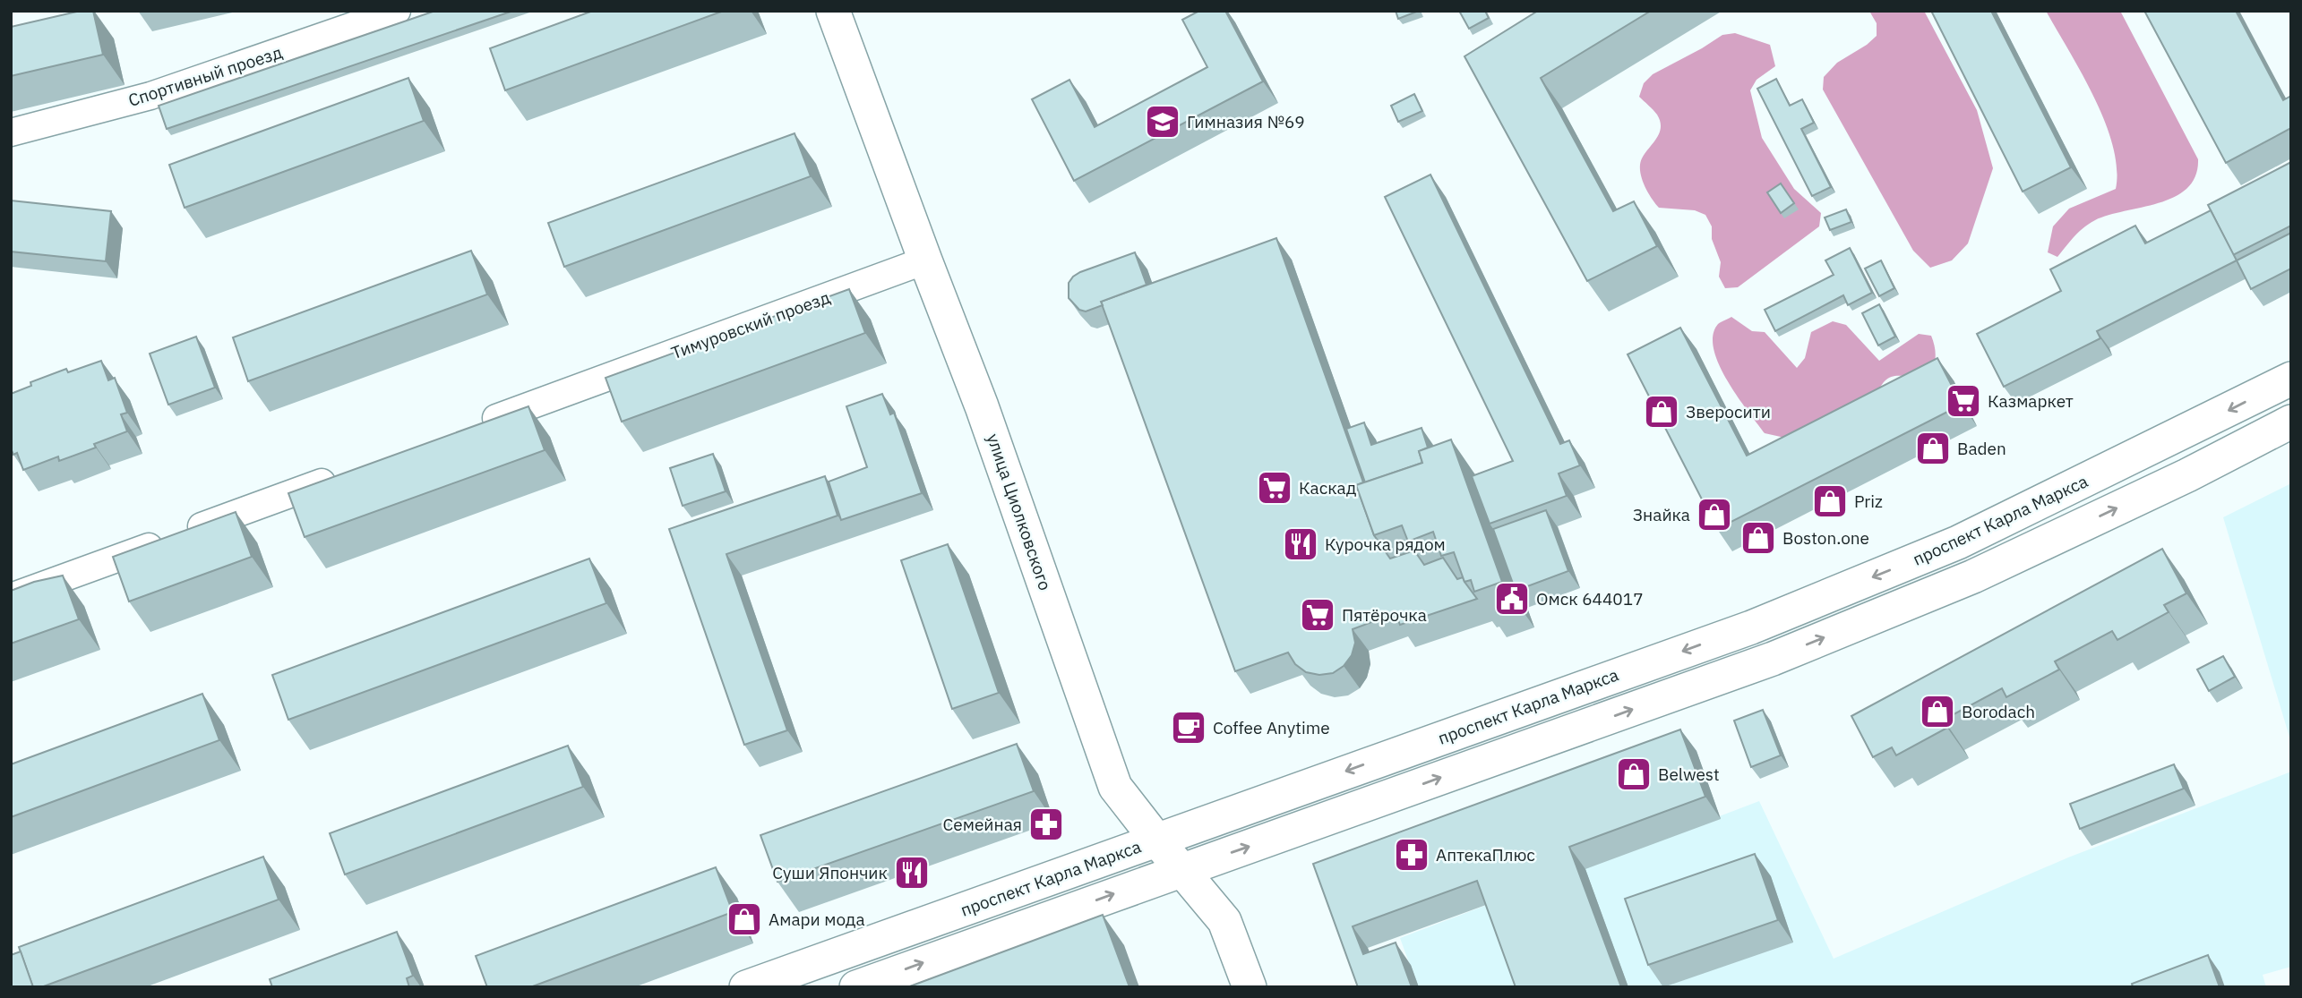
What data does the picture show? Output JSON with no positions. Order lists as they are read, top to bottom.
{
  "streets": {
    "main road": ["улица Циолковского", "проспект Карла Маркса"],
    "street": ["Спортивный проезд", "Тимуровский проезд"]
  },
  "crossings": [
    ["Тимуровский проезд", "улица Циолковского"],
    ["улица Циолковского", "проспект Карла Маркса"]
  ],
  "places": {
    "school or university": ["Гимназия №69"],
    "supermarket": ["Казмаркет", "Каскад", "Пятёрочка"],
    "shop": [
      "Зверосити",
      "Baden",
      "Priz",
      "Знайка",
      "Boston.one",
      "Borodach",
      "Belwest",
      "Амари мода"
    ],
    "restaurant": ["Курочка рядом", "Суши Япончик"],
    "public building": ["Омск 644017"],
    "cafe": ["Coffee Anytime"],
    "pharmacy": ["Семейная", "АптекаПлюс"]
  }
}
